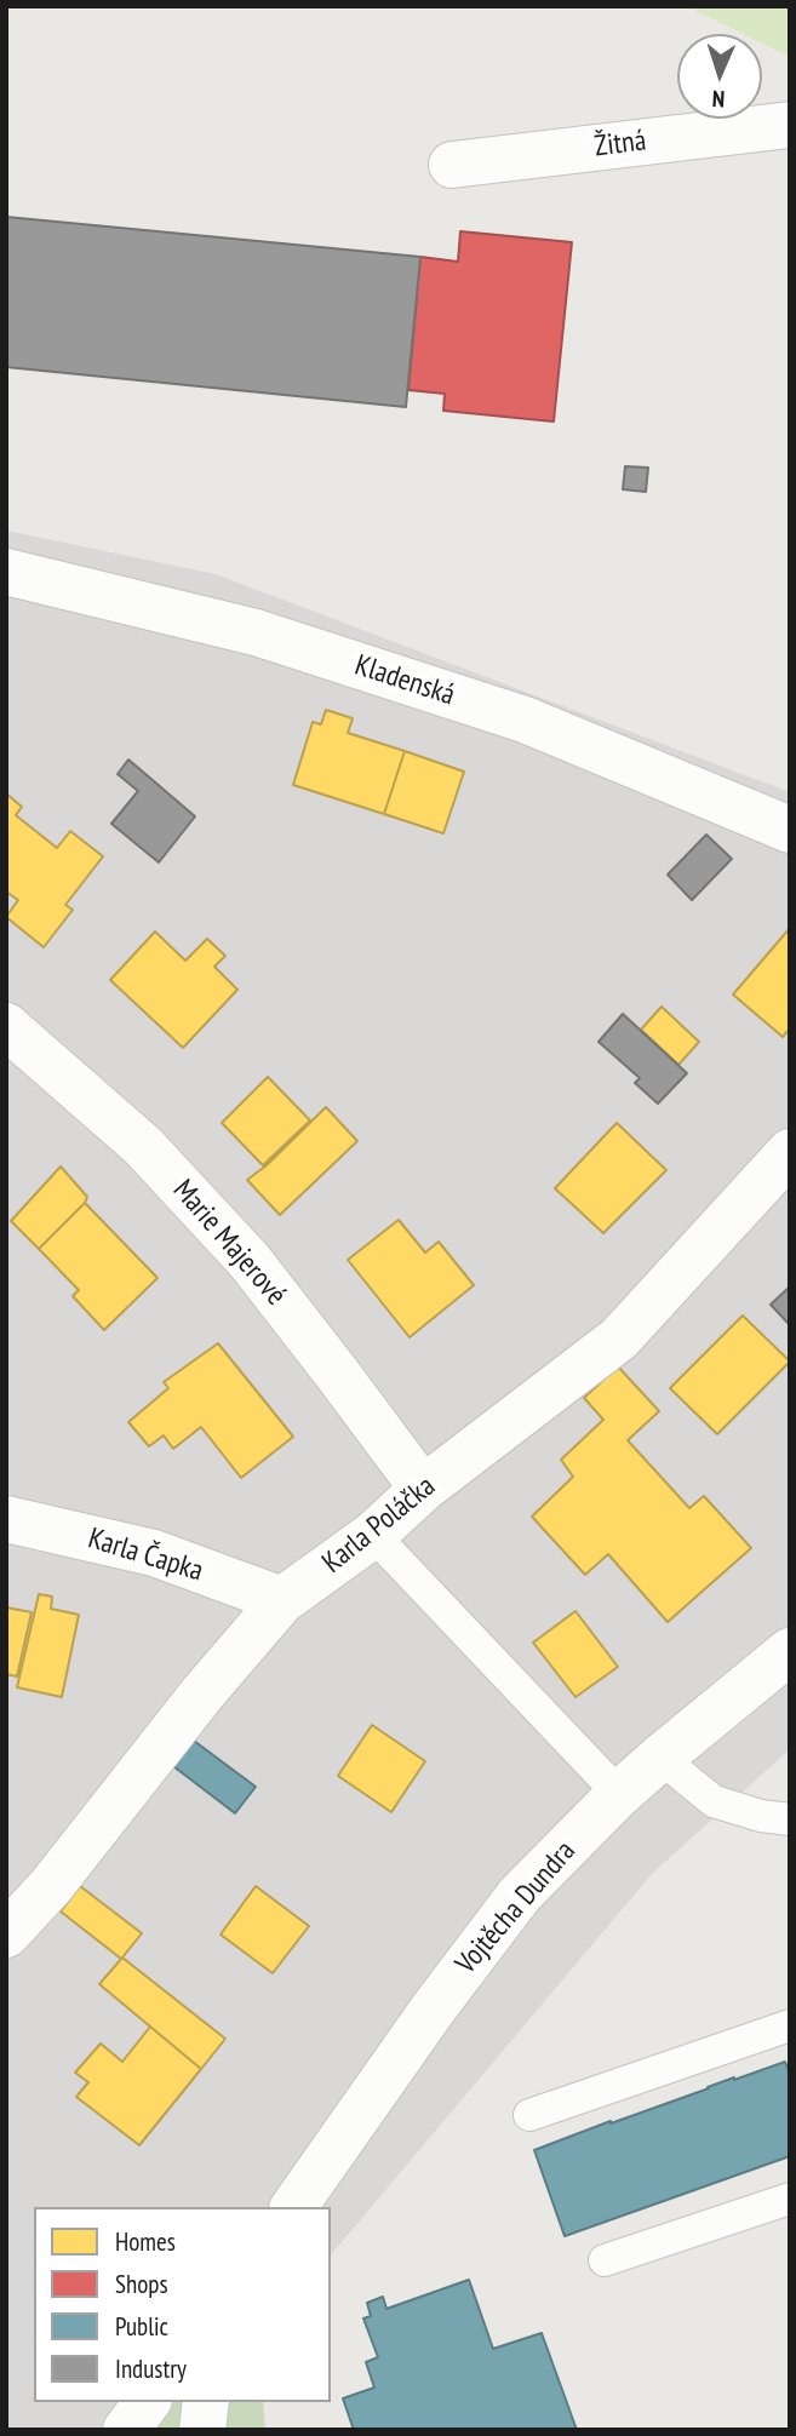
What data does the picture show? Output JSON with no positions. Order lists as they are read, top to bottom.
{
  "streets": {
    "street": [
      "Žitná",
      "Kladenská",
      "Marie Majerové",
      "Karla Poláčka",
      "Karla Čapka",
      "Vojtěcha Dundra"
    ]
  },
  "crossings": [
    ["Marie Majerové", "Karla Poláčka"],
    ["Karla Poláčka", "Karla Čapka"]
  ],
  "legend": [
    "Homes",
    "Shops",
    "Public",
    "Industry"
  ],
  "north": "bottom"
}
